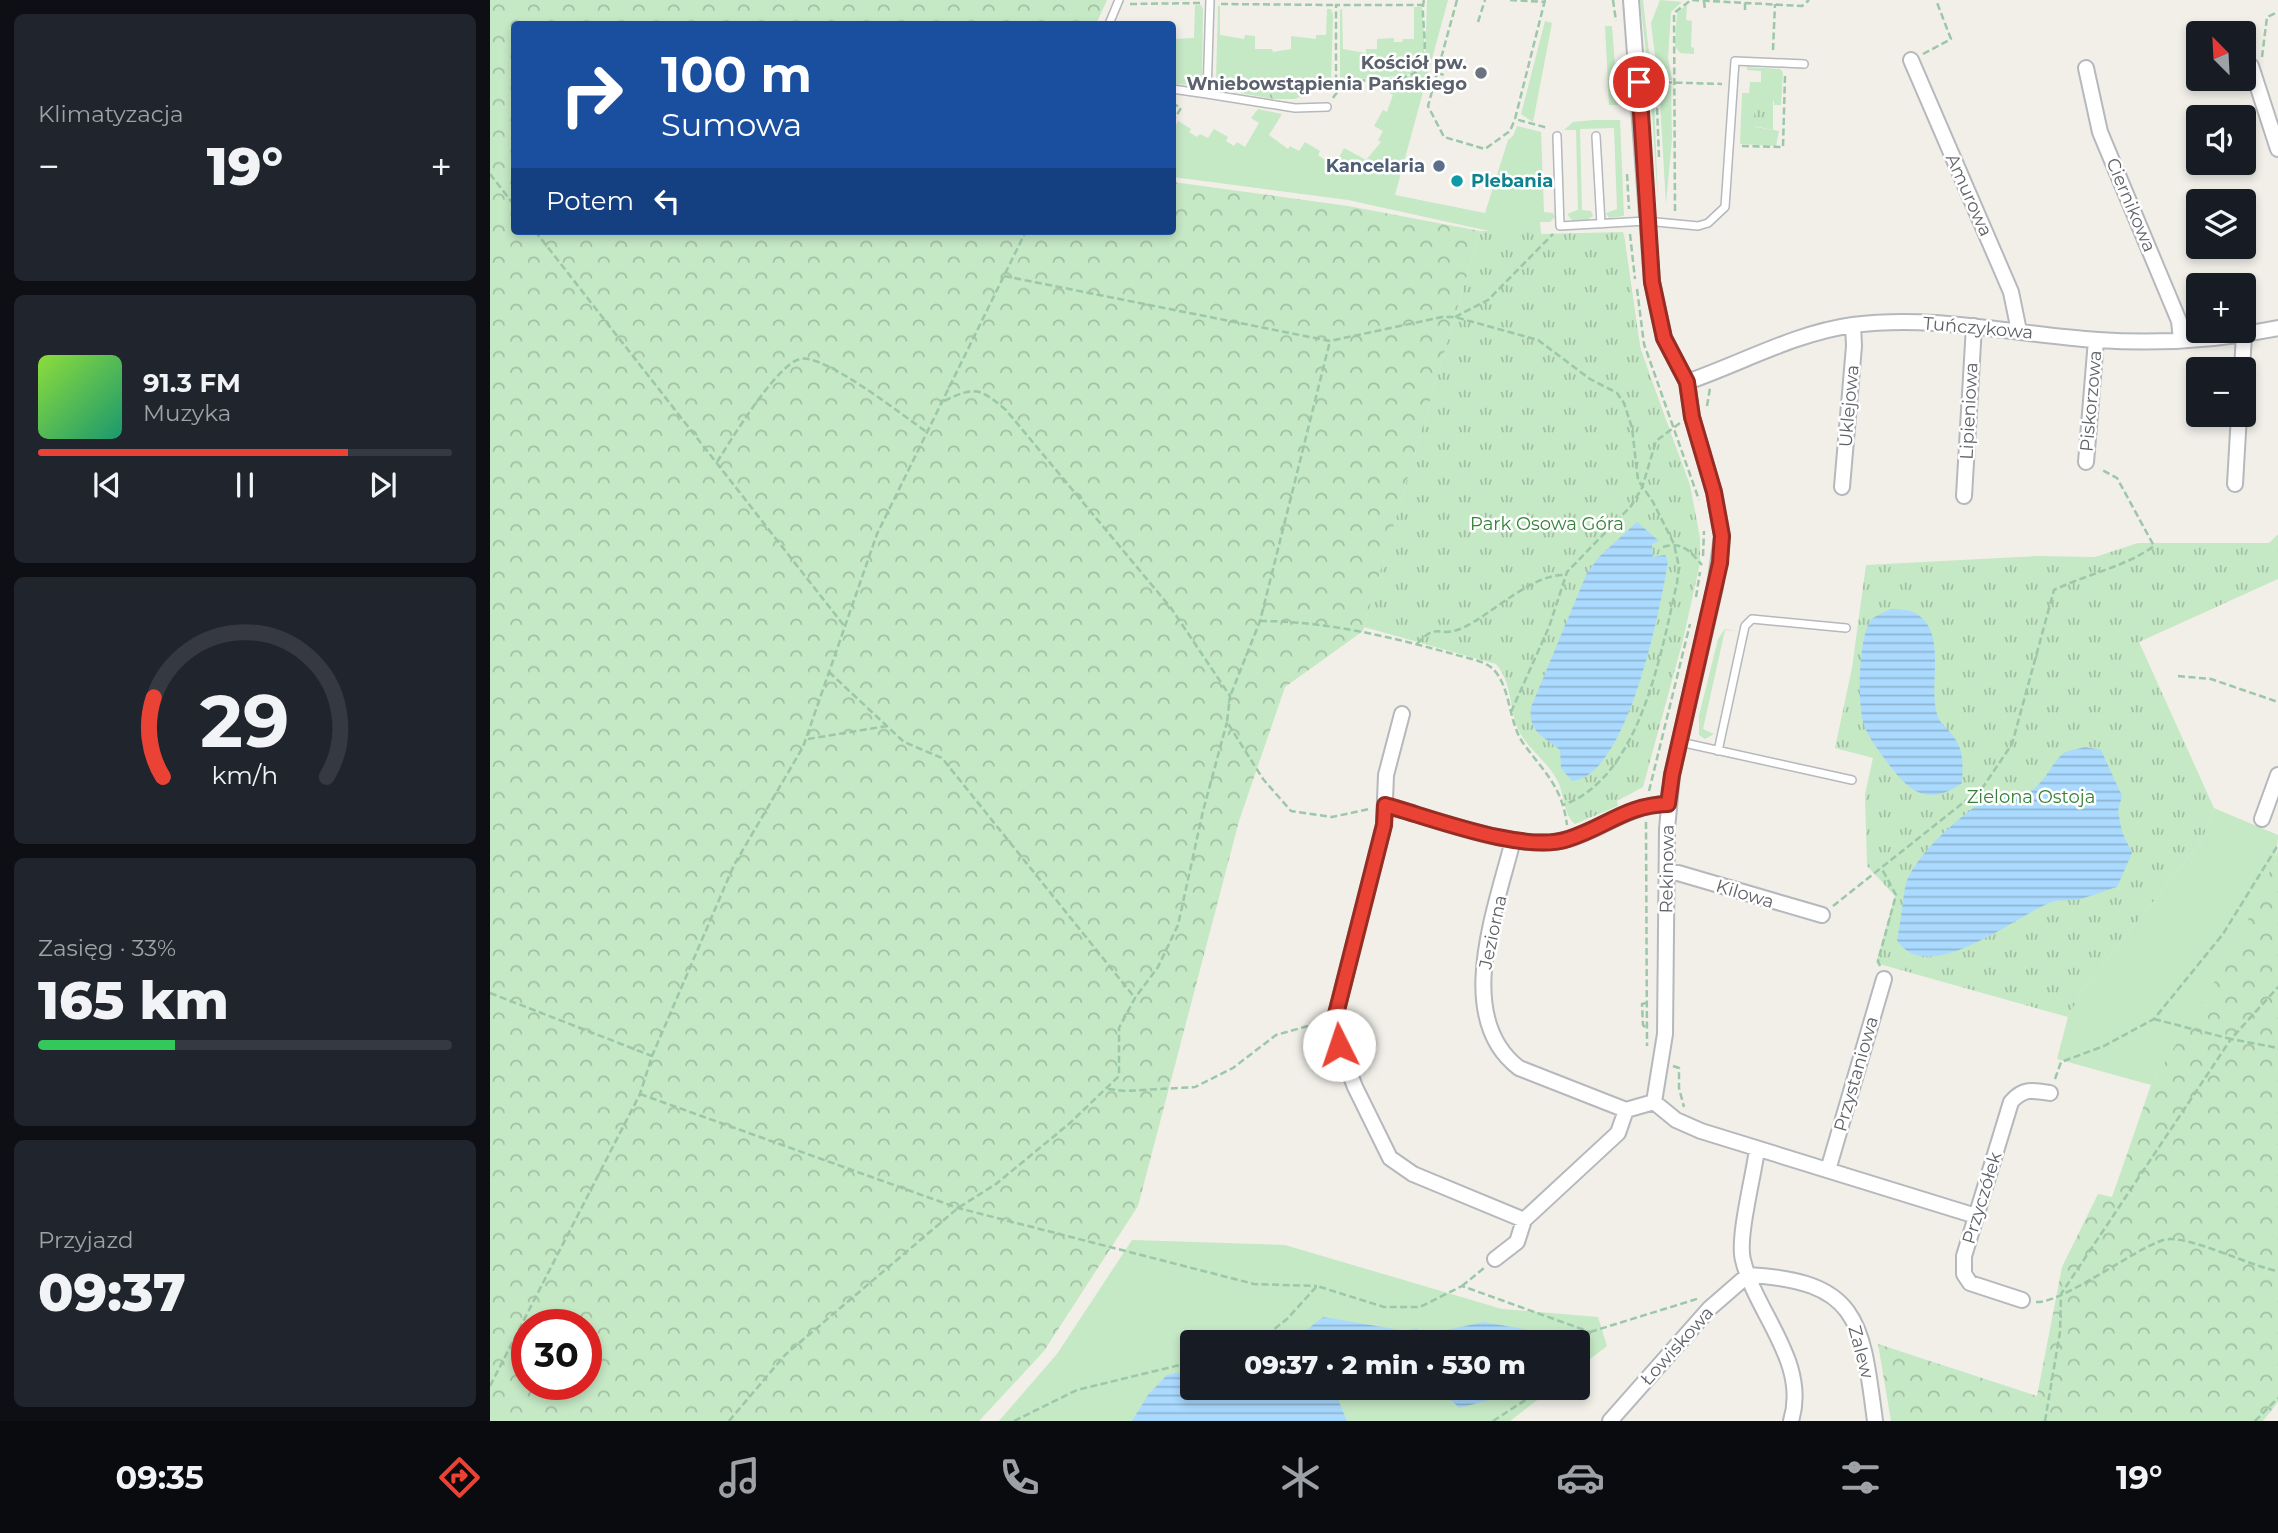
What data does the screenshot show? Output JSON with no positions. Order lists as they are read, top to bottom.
{
  "streets": {
    "street": [
      "Amurowa",
      "Ciernikowa",
      "Tuńczykowa",
      "Piskorzowa",
      "Uklejowa",
      "Lipieniowa",
      "Rekinowa",
      "Kilowa",
      "Jeziorna",
      "Przystaniowa",
      "Przyczółek",
      "Łowiskowa",
      "Zalew"
    ]
  },
  "crossings": [
    ["Amurowa", "Tuńczykowa"],
    ["Ciernikowa", "Tuńczykowa"],
    ["Tuńczykowa", "Piskorzowa"],
    ["Tuńczykowa", "Uklejowa"],
    ["Tuńczykowa", "Lipieniowa"],
    ["Tuńczykowa", "Rekinowa"],
    ["Rekinowa", "Kilowa"],
    ["Łowiskowa", "Zalew"]
  ],
  "parks": ["Park Osowa Góra", "Zielona Ostoja"],
  "places": ["Kościół pw. Wniebowstąpienia Pańskiego", "Kancelaria", "Plebania"],
  "north": "top left",
  "page": {
    "tile": [
      "Klimatyzacja",
      ["Zasięg · 33%", "165 km"],
      ["Przyjazd", "09:37"]
    ],
    "map_buttons": ["+", "−"],
    "turn": ["100 m", "Sumowa"],
    "heat": ["−", "19°", "+"],
    "then": "Potem",
    "song": ["91.3 FM", "Muzyka"],
    "limit": "30",
    "trip": "09:37 · 2 min · 530 m",
    "tabs": ["09:35", "19°"],
    "gauge": ["29", "km/h"]
  }
}
